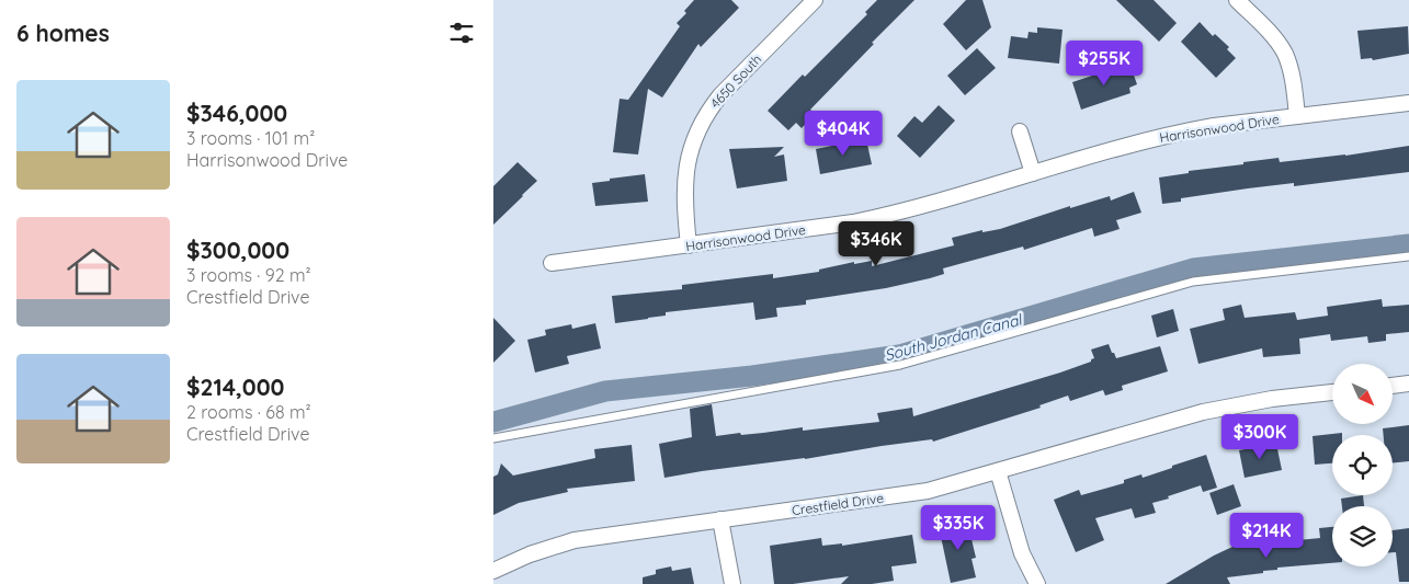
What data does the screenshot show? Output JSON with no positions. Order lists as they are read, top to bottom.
{
  "streets": {
    "street": ["4650 South", "Harrisonwood Drive", "Crestfield Drive"]
  },
  "crossings": [
    ["4650 South", "Harrisonwood Drive"]
  ],
  "water": ["South Jordan Canal"],
  "north": "bottom right",
  "page": {
    "heading": "6 homes",
    "price": [
      "$255K",
      "$404K",
      "$346K",
      "$300K",
      "$335K",
      "$214K"
    ],
    "list": [
      {
        "name": "$346,000",
        "note": "3 rooms · 101 m² · Harrisonwood Drive"
      },
      {
        "name": "$300,000",
        "note": "3 rooms · 92 m² · Crestfield Drive"
      },
      {
        "name": "$214,000",
        "note": "2 rooms · 68 m² · Crestfield Drive"
      }
    ]
  }
}
